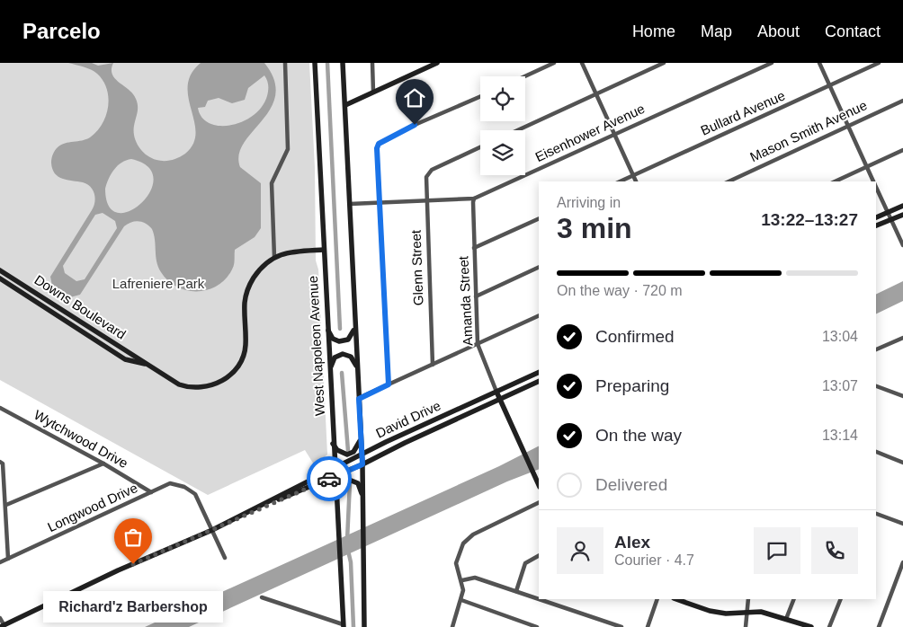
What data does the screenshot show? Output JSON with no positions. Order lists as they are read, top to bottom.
{
  "streets": {
    "main road": [
      "Amanda Street",
      "Downs Boulevard",
      "West Napoleon Avenue",
      "David Drive"
    ],
    "street": [
      "Bullard Avenue",
      "Mason Smith Avenue",
      "Eisenhower Avenue",
      "Glenn Street",
      "Wytchwood Drive",
      "Longwood Drive"
    ]
  },
  "crossings": [
    ["Eisenhower Avenue", "Glenn Street"],
    ["Eisenhower Avenue", "Amanda Street"],
    ["Amanda Street", "David Drive"],
    ["West Napoleon Avenue", "David Drive"],
    ["David Drive", "Longwood Drive"],
    ["Wytchwood Drive", "Longwood Drive"]
  ],
  "parks": ["Lafreniere Park"],
  "places": ["Richard'z Barbershop"],
  "page": {
    "header": "Parcelo",
    "nav": [
      "Home",
      "Map",
      "About",
      "Contact"
    ],
    "heading": ["3 min", "Arriving in", "13:22–13:27"],
    "panel": ["Alex", "Courier · 4.7"],
    "bar": "On the way · 720 m",
    "list": [
      ["Confirmed", "13:04"],
      ["Preparing", "13:07"],
      ["On the way", "13:14"],
      "Delivered"
    ],
    "bubble": "Richard'z Barbershop"
  }
}
